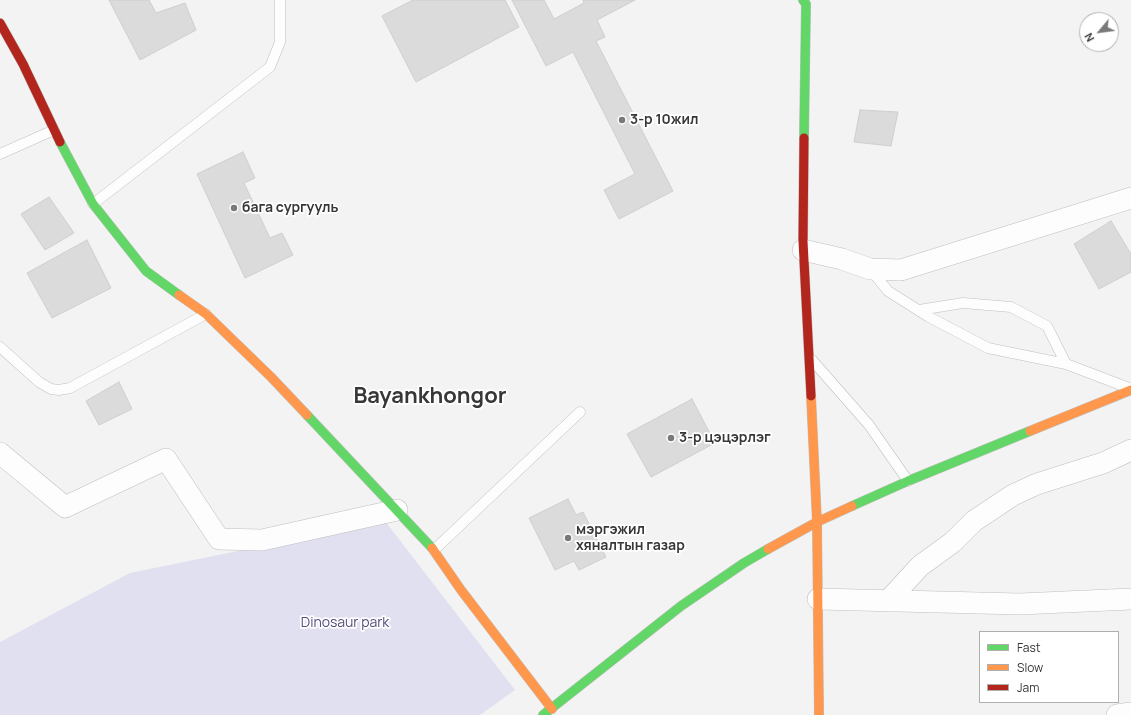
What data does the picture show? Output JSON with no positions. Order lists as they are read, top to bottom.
{
  "districts": ["Bayankhongor"],
  "parks": ["Dinosaur park"],
  "places": [
    "3-р 10жил",
    "бага сургууль",
    "3-р цэцэрлэг",
    "мэргэжил хяналтын газар"
  ],
  "legend": ["Fast", "Slow", "Jam"],
  "north": "bottom left"
}
